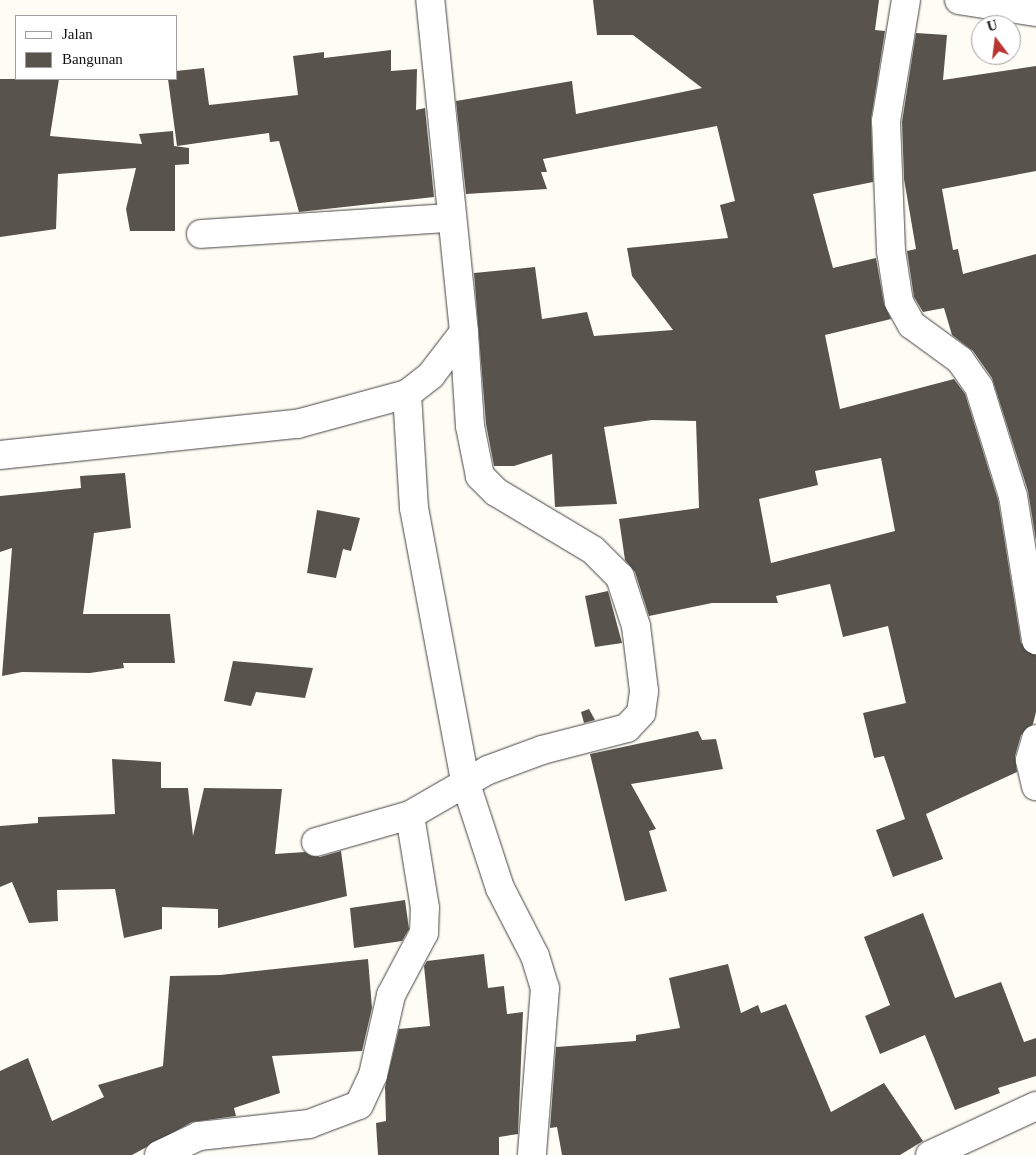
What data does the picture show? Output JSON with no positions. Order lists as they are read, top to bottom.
{
  "legend": ["Jalan", "Bangunan"],
  "north": "top"
}
